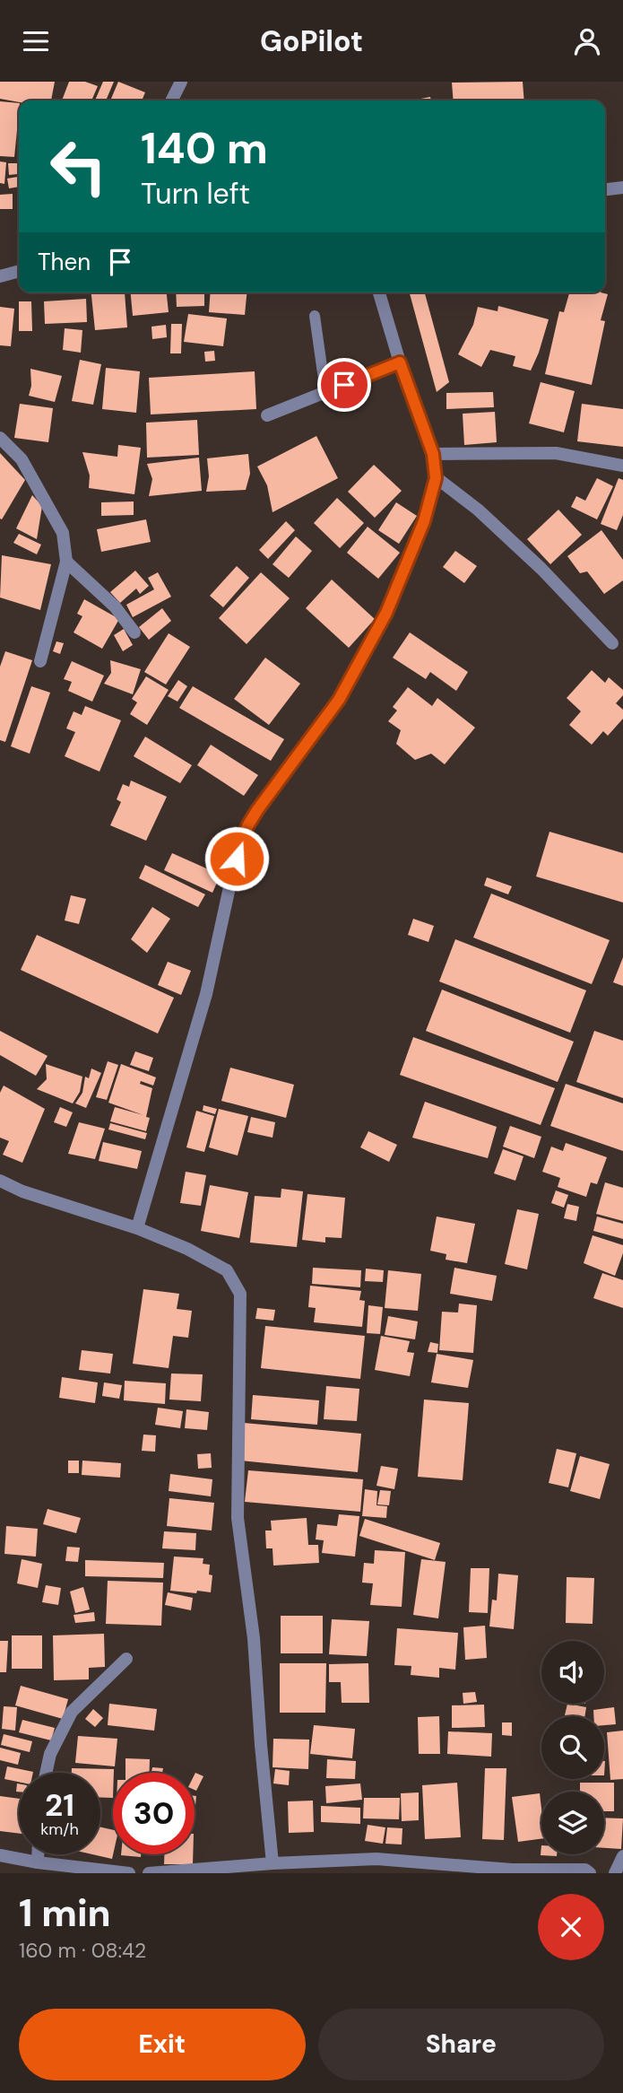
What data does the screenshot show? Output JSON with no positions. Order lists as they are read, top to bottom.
{
  "page": {
    "header": "GoPilot",
    "turn": ["140 m", "Turn left"],
    "then": "Then",
    "speed": "21 km/h",
    "limit": "30",
    "heading": ["1 min", "160 m · 08:42"],
    "buttons": ["Exit", "Share"]
  }
}
